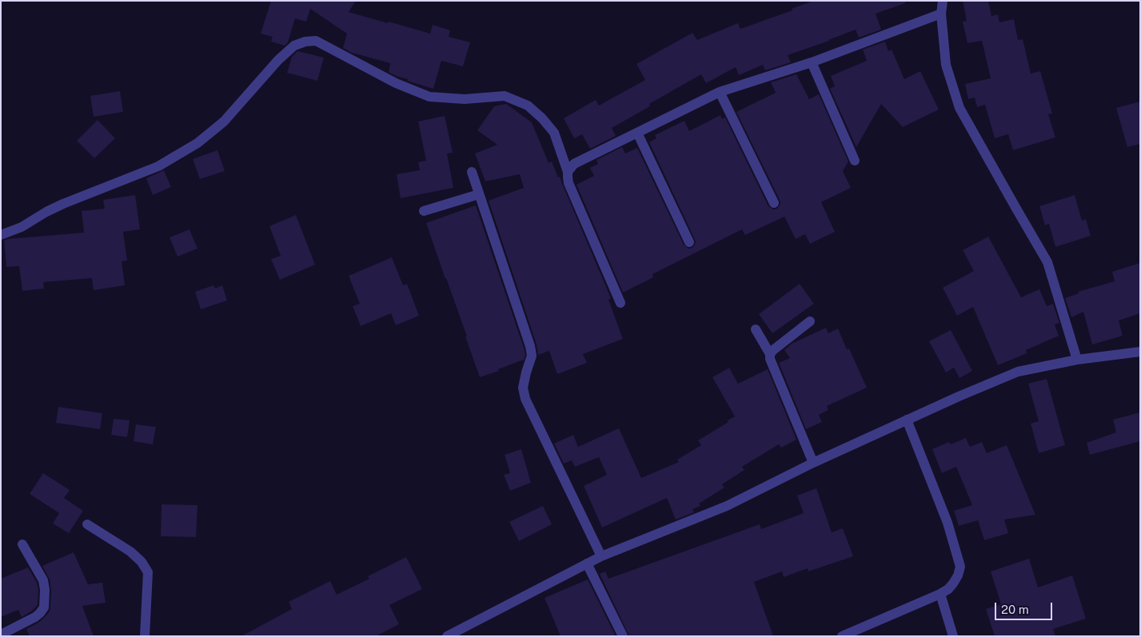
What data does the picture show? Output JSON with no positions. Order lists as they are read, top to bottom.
{
  "scale_bar": "20 m"
}
